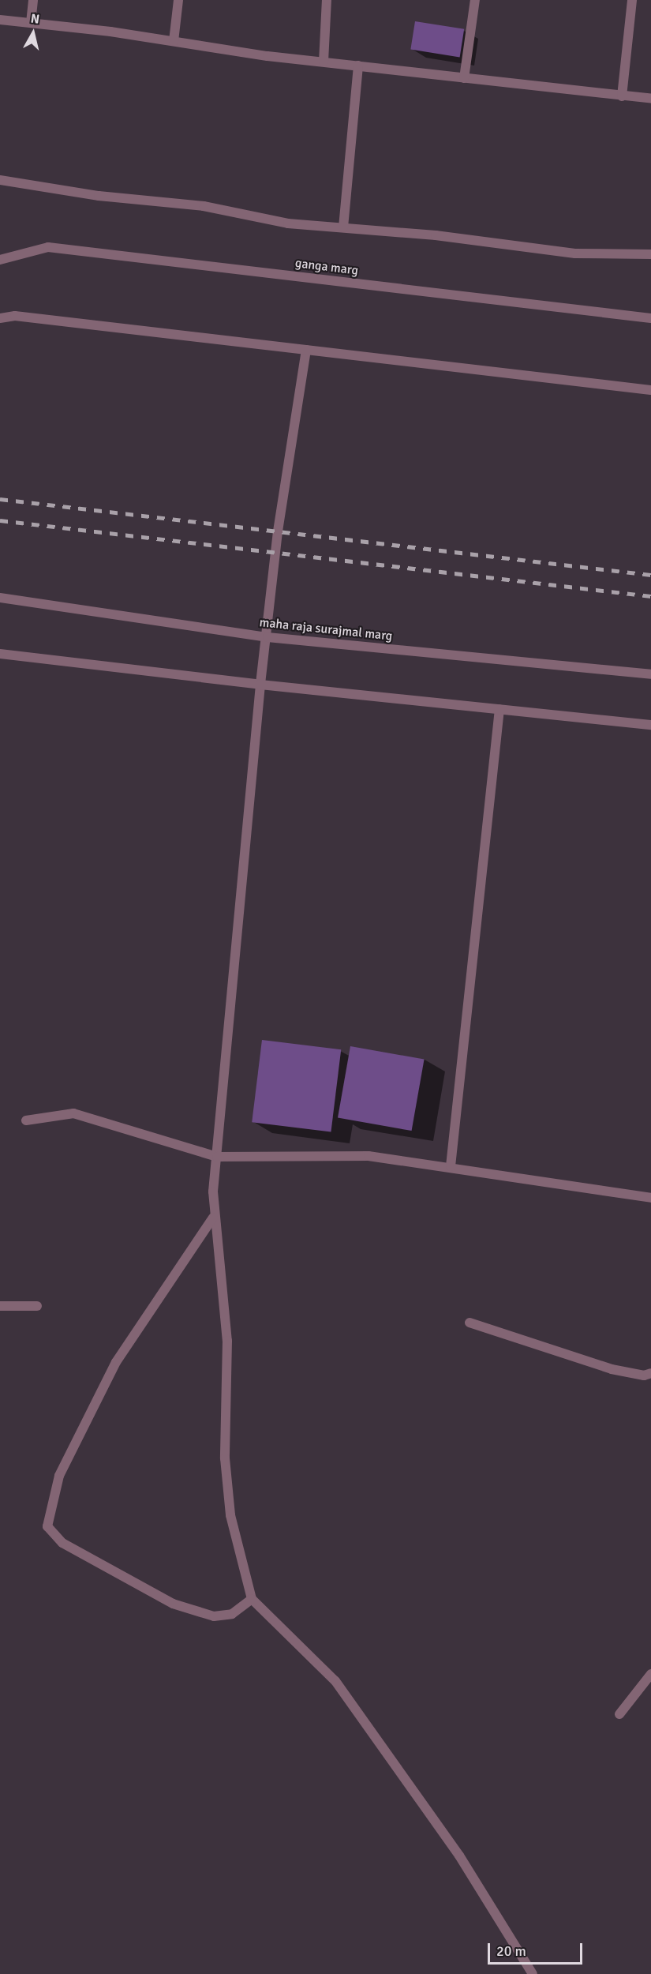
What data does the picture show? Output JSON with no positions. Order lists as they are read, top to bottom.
{
  "streets": {
    "street": ["ganga marg", "maha raja surajmal marg"]
  },
  "scale_bar": "20 m",
  "north": "top"
}
